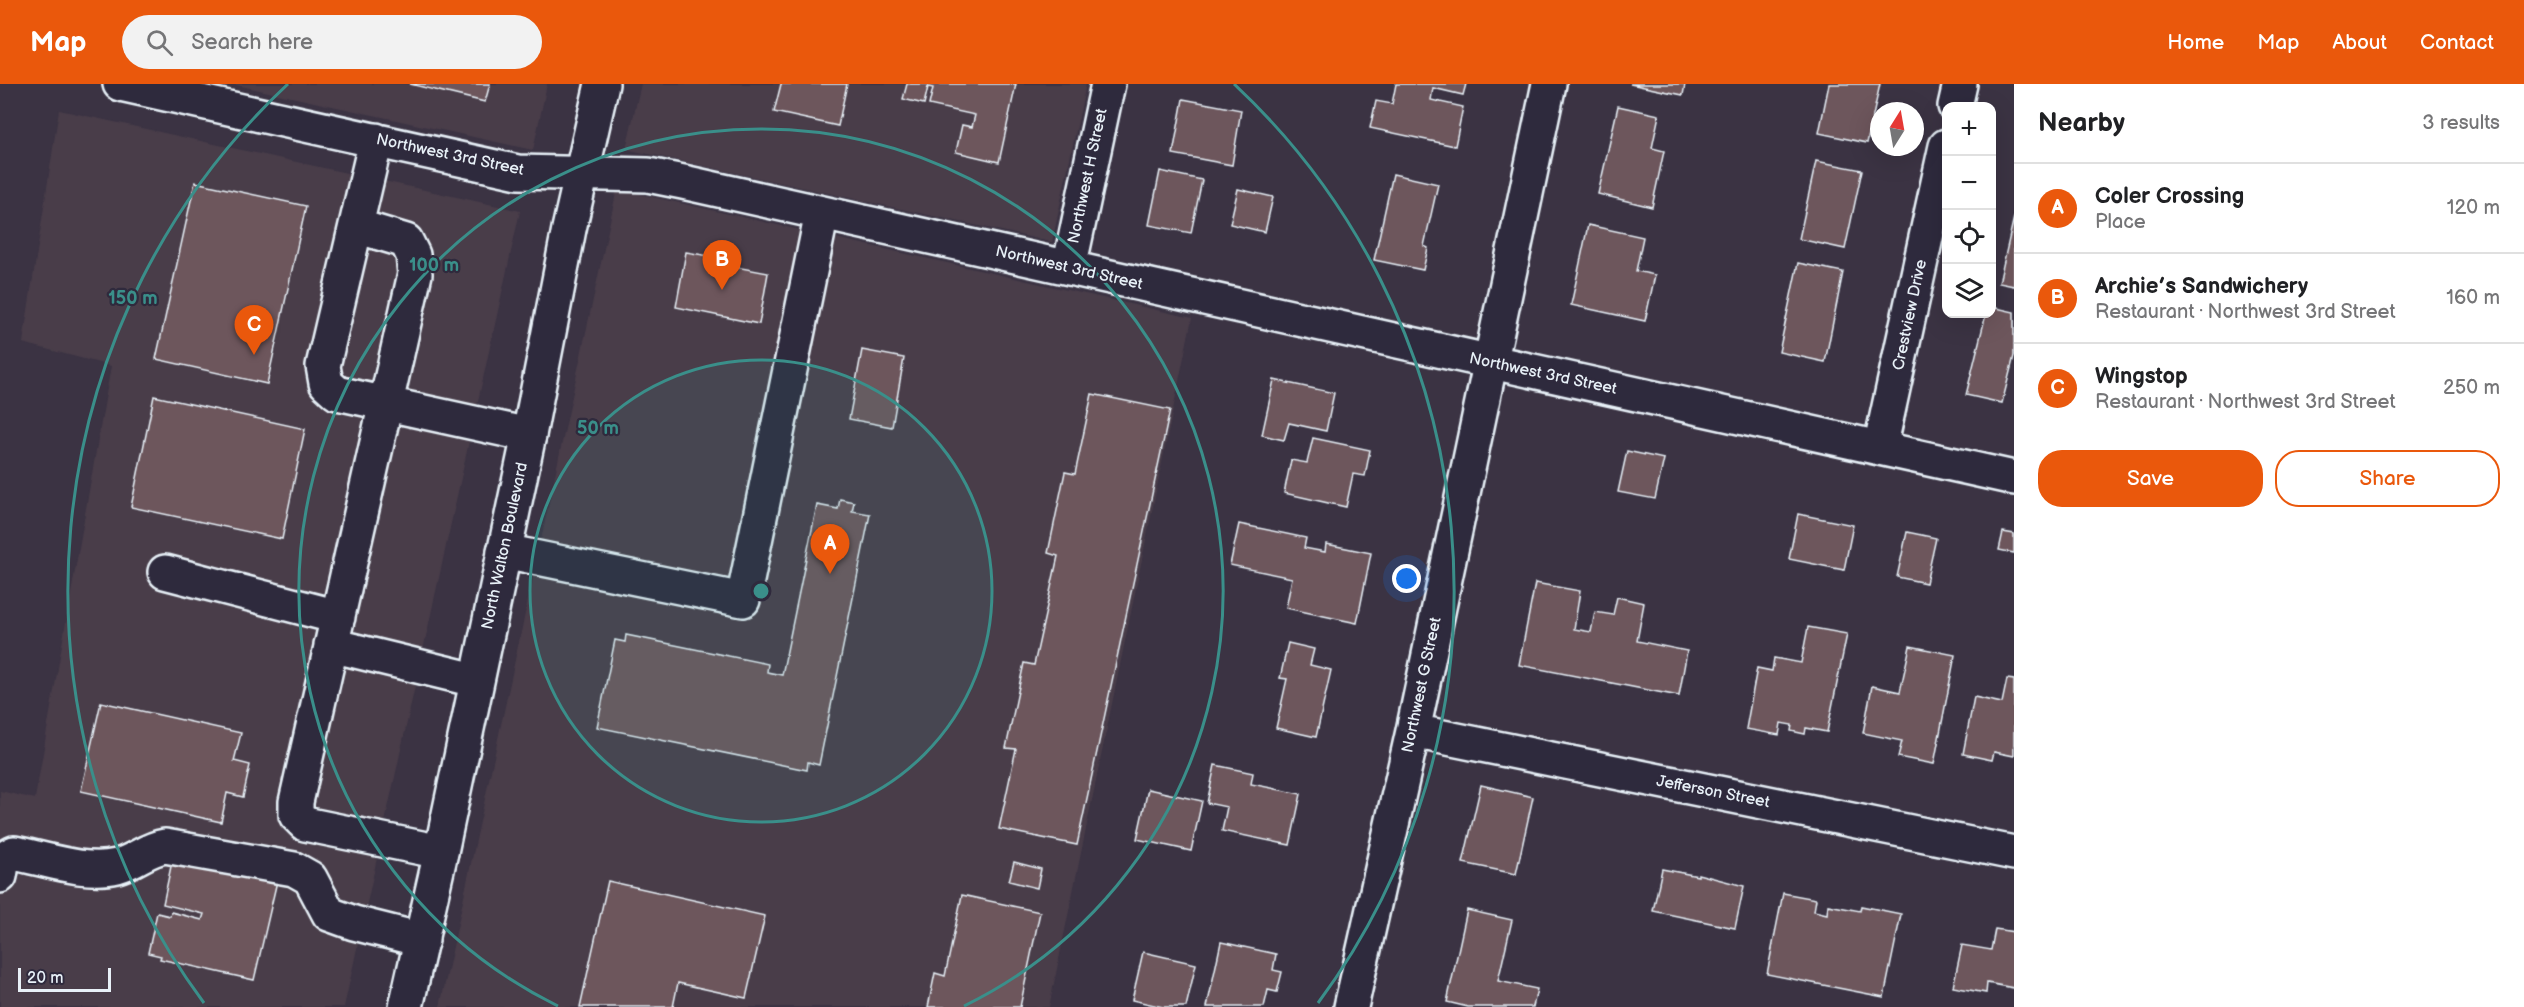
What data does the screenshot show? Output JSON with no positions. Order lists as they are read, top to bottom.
{
  "streets": {
    "street": [
      "Northwest 3rd Street",
      "Northwest H Street",
      "Crestview Drive",
      "North Walton Boulevard",
      "Northwest G Street",
      "Jefferson Street"
    ]
  },
  "crossings": [
    ["Northwest 3rd Street", "Northwest H Street"],
    ["Northwest 3rd Street", "Crestview Drive"],
    ["Northwest 3rd Street", "North Walton Boulevard"],
    ["Northwest 3rd Street", "Northwest G Street"],
    ["Northwest G Street", "Jefferson Street"]
  ],
  "scale_bar": "20 m",
  "north": "top",
  "page": {
    "header": "Map",
    "search": "Search here",
    "nav": [
      "Home",
      "Map",
      "About",
      "Contact"
    ],
    "heading": ["Nearby", "3 results"],
    "map_buttons": ["+", "−"],
    "list": [
      {
        "mark": "A",
        "name": "Coler Crossing",
        "note": "Place",
        "value": "120 m"
      },
      {
        "mark": "B",
        "name": "Archie’s Sandwichery",
        "note": "Restaurant · Northwest 3rd Street",
        "value": "160 m"
      },
      {
        "mark": "C",
        "name": "Wingstop",
        "note": "Restaurant · Northwest 3rd Street",
        "value": "250 m"
      }
    ],
    "pins": ["B", "C", "A"],
    "buttons": ["Save", "Share"],
    "scale": "20 m"
  },
  "rings": ["100 m", "150 m", "50 m"]
}
